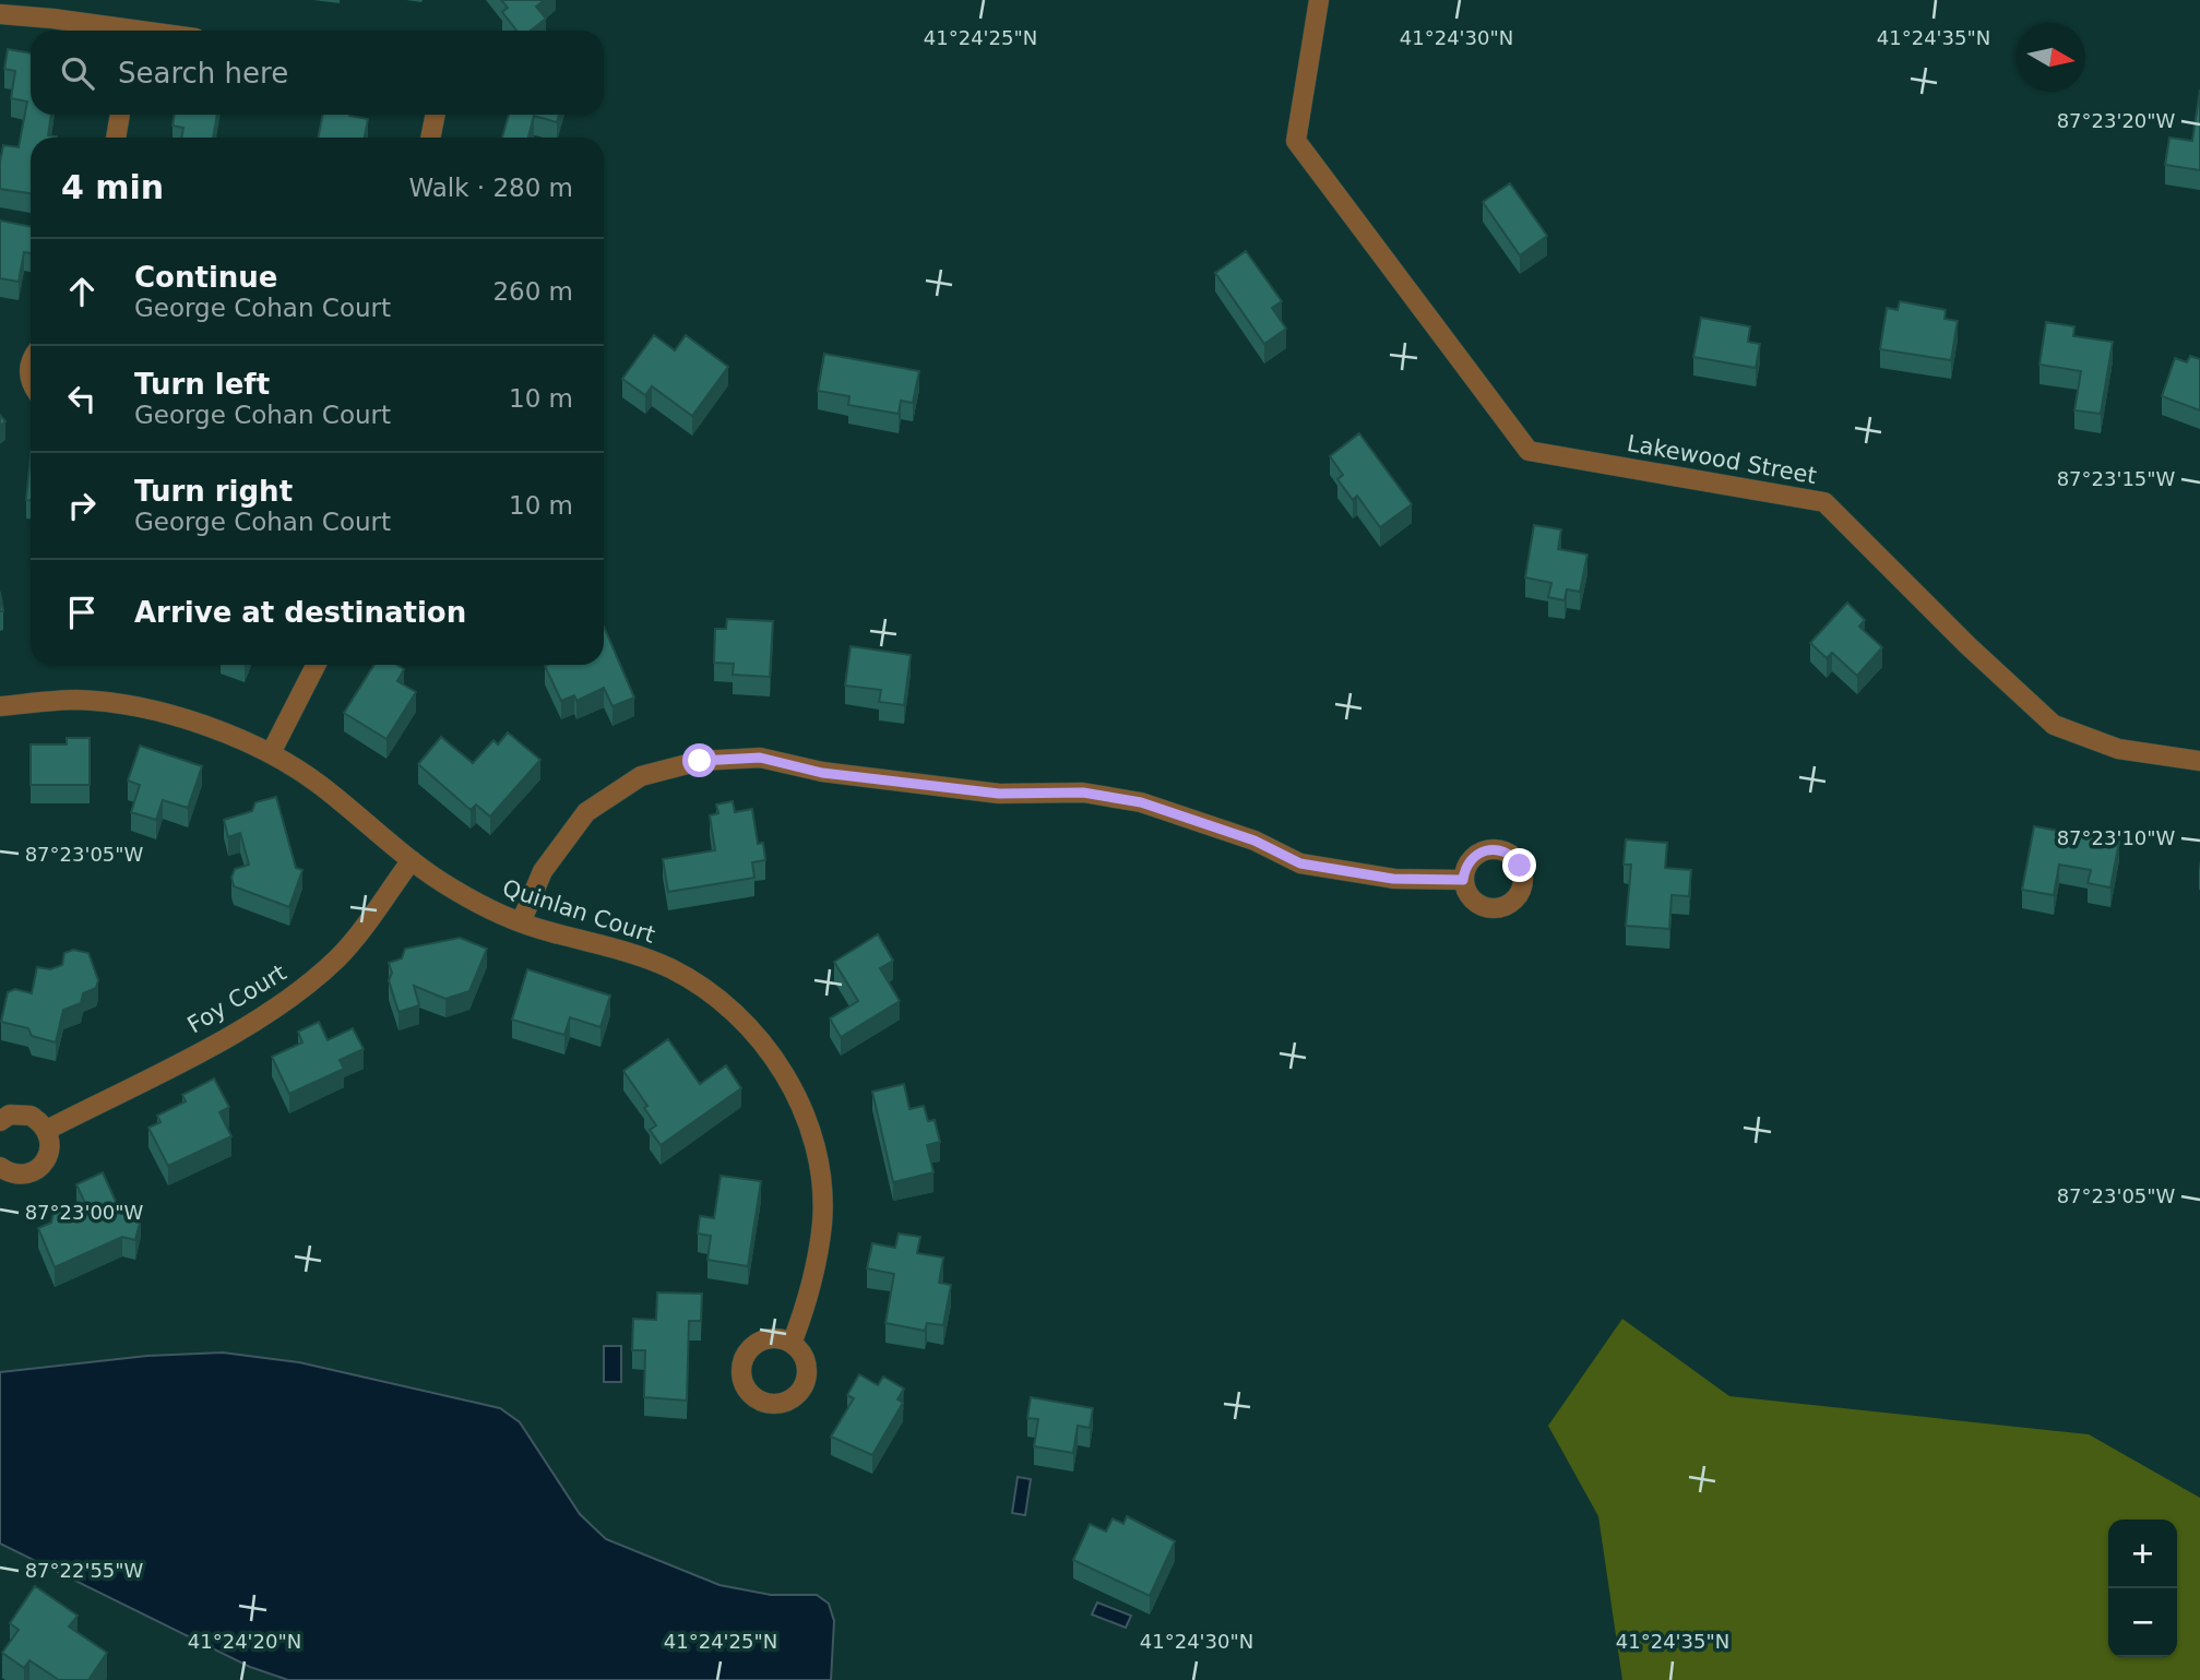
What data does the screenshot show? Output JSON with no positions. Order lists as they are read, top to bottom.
{
  "streets": {
    "street": ["Lakewood Street", "Quinlan Court", "Foy Court"]
  },
  "crossings": [
    ["Quinlan Court", "Foy Court"]
  ],
  "north": "right",
  "page": {
    "search": "Search here",
    "heading": ["4 min", "Walk · 280 m"],
    "list": [
      ["Continue", "George Cohan Court", "260 m"],
      ["Turn left", "George Cohan Court", "10 m"],
      ["Turn right", "George Cohan Court", "10 m"],
      "Arrive at destination"
    ],
    "map_buttons": ["+", "−"]
  },
  "coordinates": [
    "41°24'25\"N",
    "41°24'30\"N",
    "41°24'35\"N",
    "87°23'20\"W",
    "87°23'15\"W",
    "87°23'10\"W",
    "87°23'05\"W",
    "87°23'00\"W",
    "87°22'55\"W",
    "41°24'20\"N"
  ]
}
